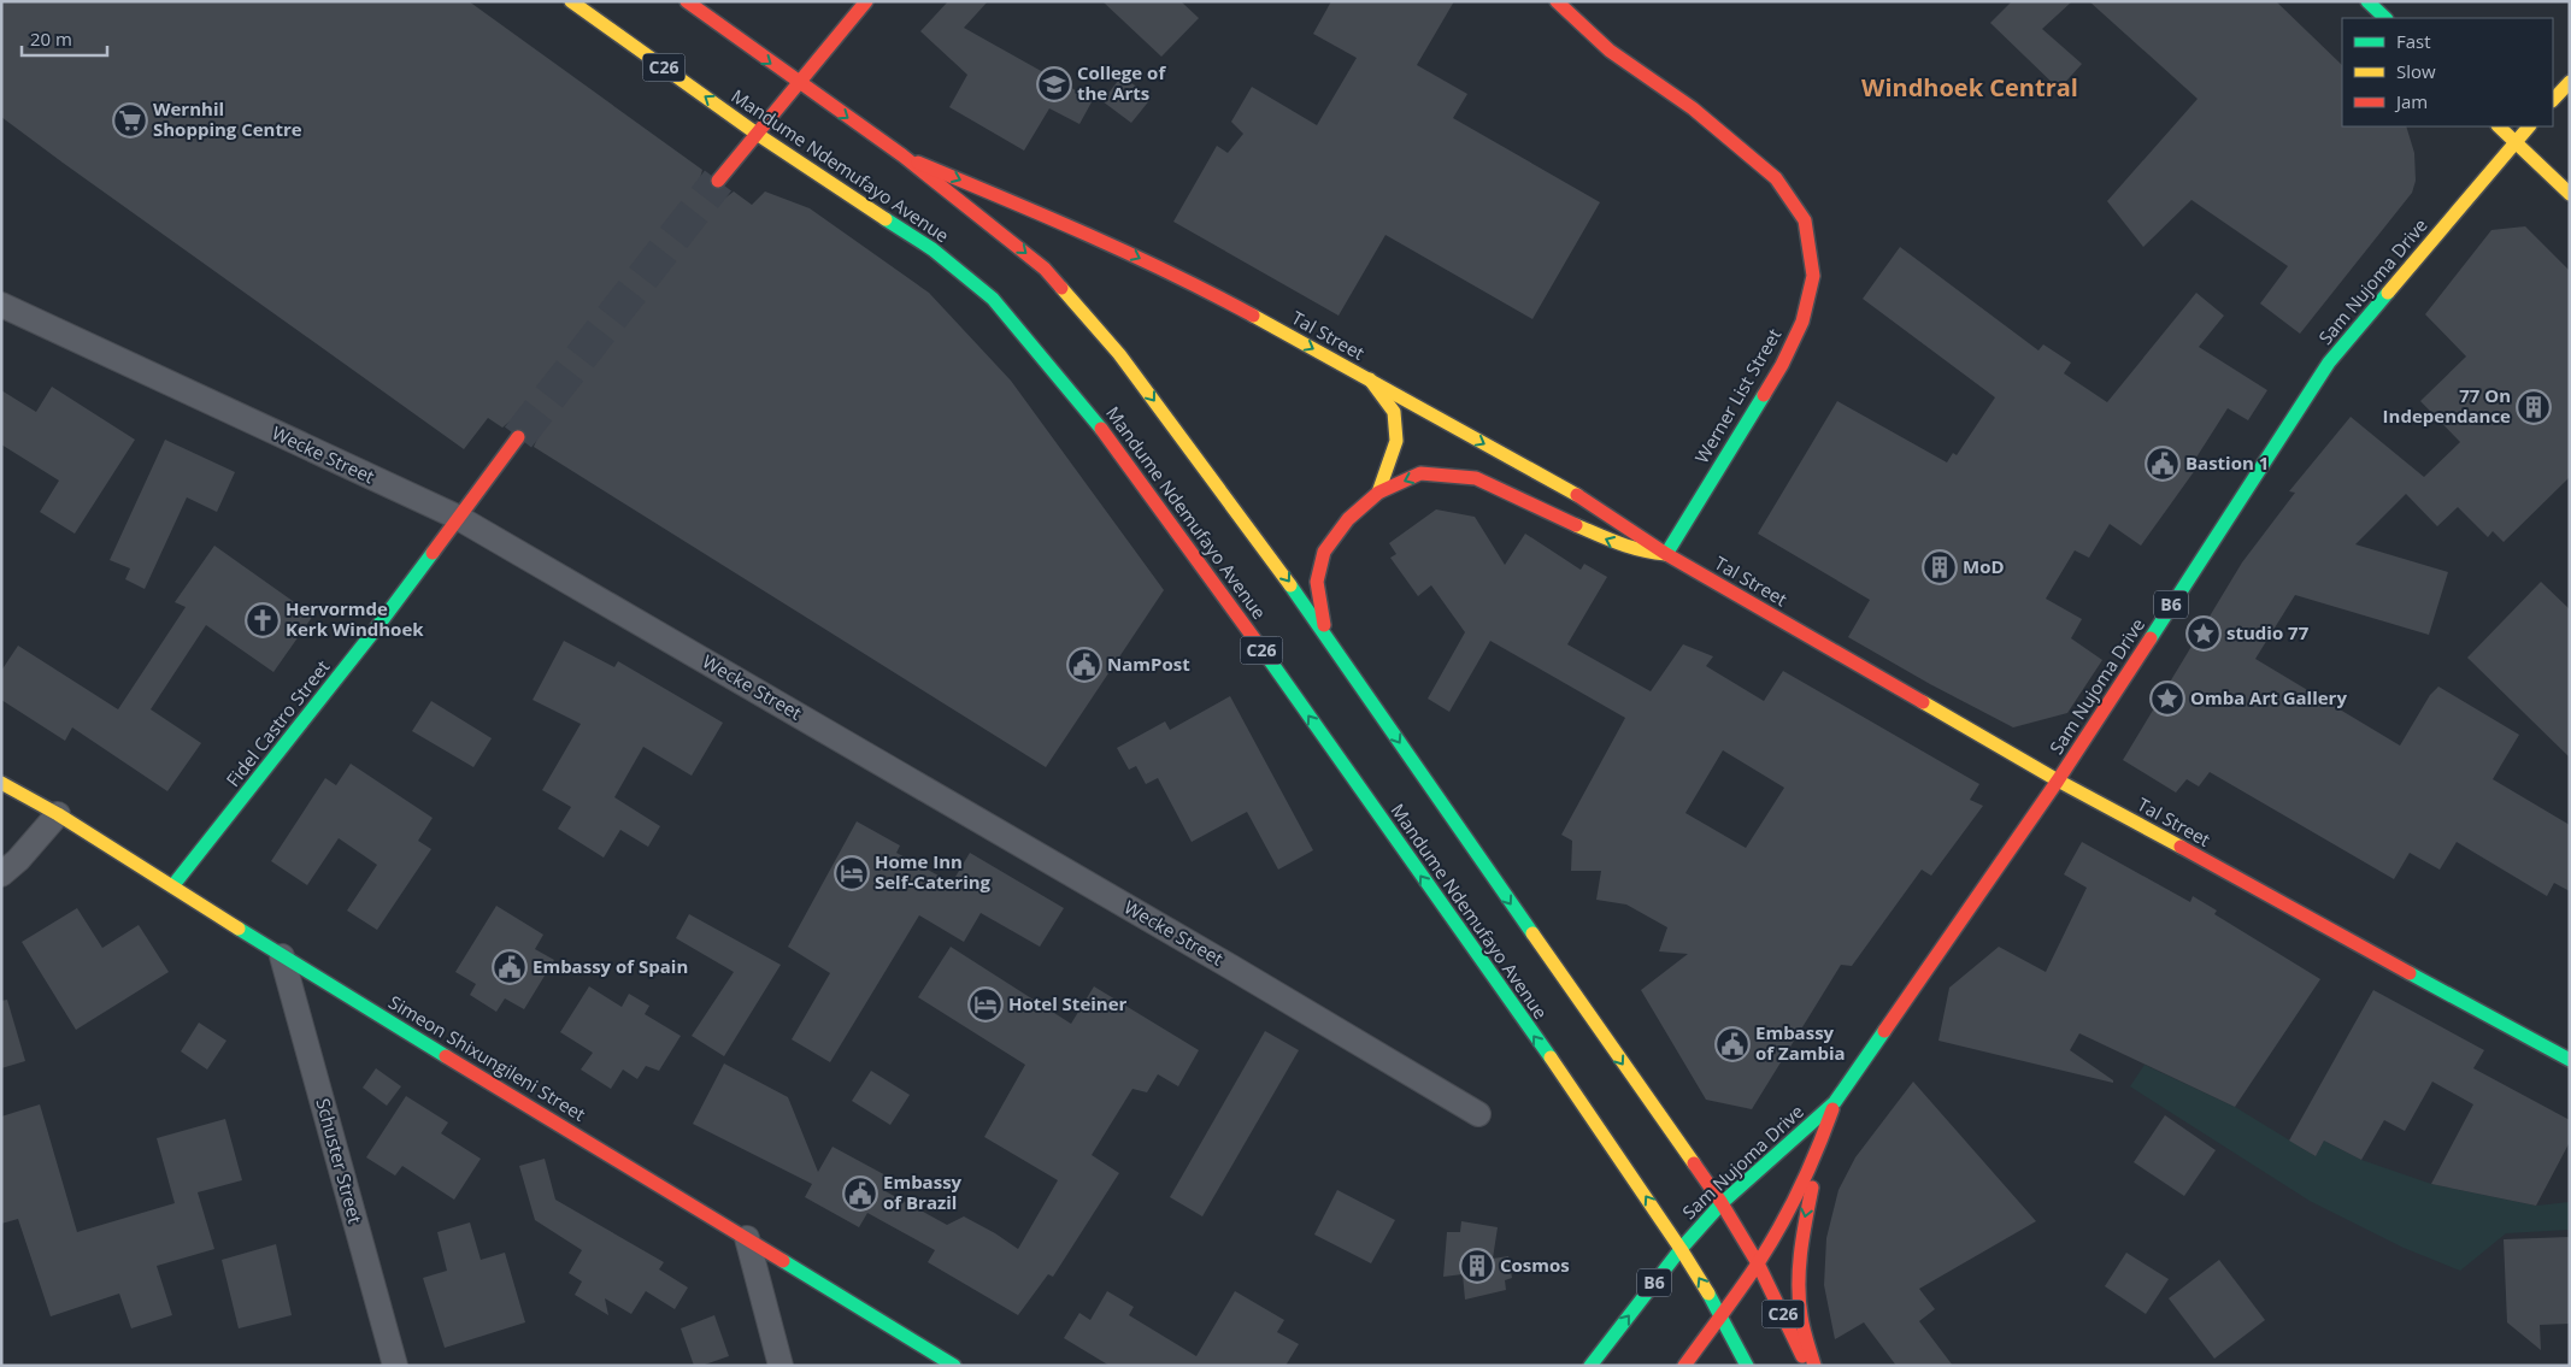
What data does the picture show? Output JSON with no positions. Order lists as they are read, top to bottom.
{
  "streets": {
    "main road": [
      "C26",
      "Mandume Ndemufayo Avenue",
      "Sam Nujoma Drive",
      "Tal Street",
      "Werner List Street",
      "B6",
      "Fidel Castro Street",
      "Simeon Shixungileni Street"
    ],
    "street": ["Wecke Street", "Schuster Street"]
  },
  "crossings": [
    ["C26", "Sam Nujoma Drive"],
    ["C26", "Tal Street"],
    ["Mandume Ndemufayo Avenue", "Sam Nujoma Drive"],
    ["Sam Nujoma Drive", "Tal Street"],
    ["Tal Street", "Werner List Street"],
    ["Wecke Street", "Fidel Castro Street"],
    ["Fidel Castro Street", "Simeon Shixungileni Street"],
    ["Simeon Shixungileni Street", "Schuster Street"]
  ],
  "districts": ["Windhoek Central"],
  "places": {
    "school or university": ["College of the Arts"],
    "supermarket": ["Wernhil Shopping Centre"],
    "building": ["77 On Independance", "MoD", "Cosmos"],
    "public building": [
      "Bastion 1",
      "NamPost",
      "Embassy of Spain",
      "Embassy of Zambia",
      "Embassy of Brazil"
    ],
    "church": ["Hervormde Kerk Windhoek"],
    "place": ["studio 77", "Omba Art Gallery"],
    "hotel": ["Home Inn Self-Catering", "Hotel Steiner"]
  },
  "legend": ["Fast", "Slow", "Jam"],
  "scale_bar": "20 m"
}
